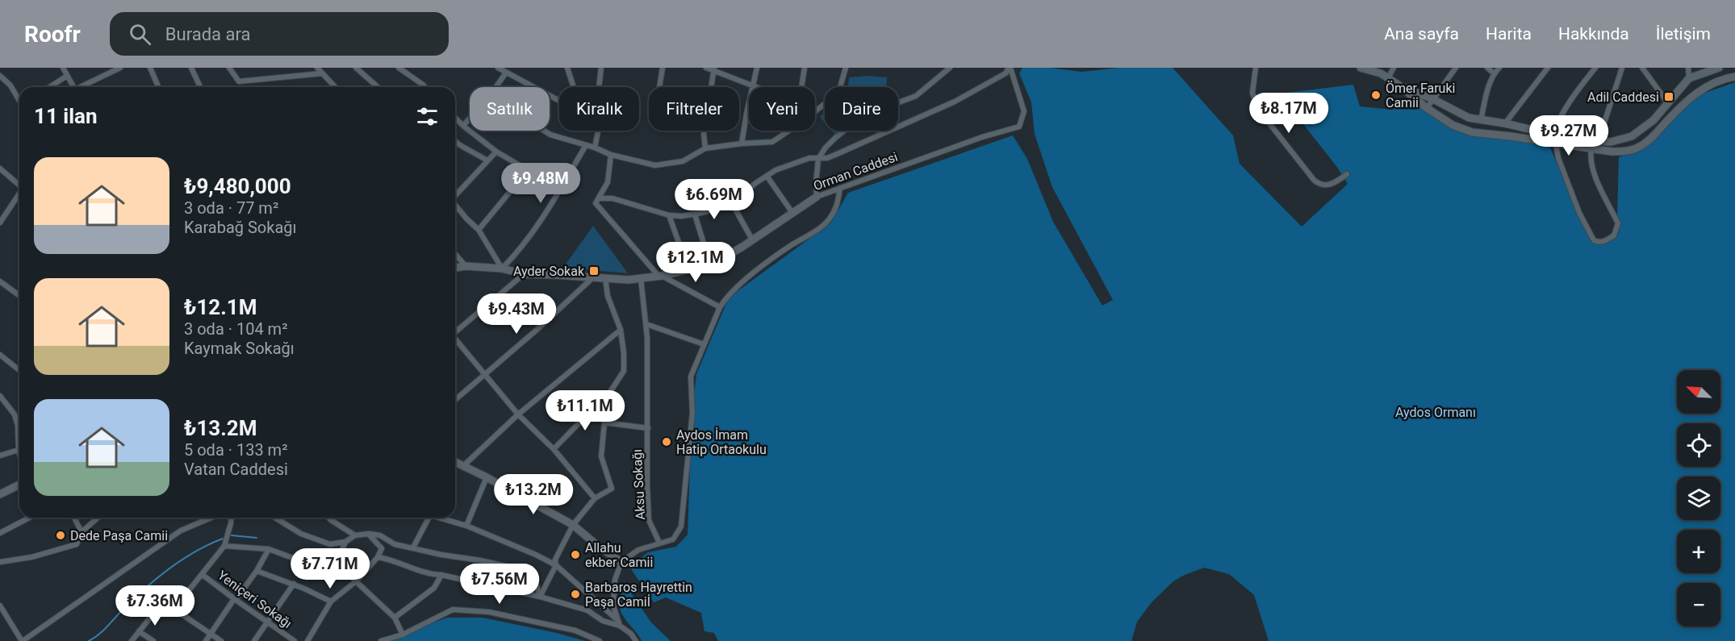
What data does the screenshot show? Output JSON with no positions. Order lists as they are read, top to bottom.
{
  "streets": {
    "main road": ["Orman Caddesi"],
    "street": ["Aksu Sokağı", "Yeniçeri Sokağı"]
  },
  "crossings": [
    ["Orman Caddesi", "Aksu Sokağı"]
  ],
  "parks": ["Aydos Ormanı"],
  "places": {
    "other": [
      "Ömer Faruki Camii",
      "Aydos İmam Hatip Ortaokulu",
      "Dede Paşa Camii",
      "Allahu ekber Camii",
      "Barbaros Hayrettin Paşa Camiİ"
    ],
    "transit": ["Adil Caddesi", "Ayder Sokak"]
  },
  "north": "top left",
  "page": {
    "header": "Roofr",
    "search": "Burada ara",
    "nav": [
      "Ana sayfa",
      "Harita",
      "Hakkında",
      "İletişim"
    ],
    "chip": [
      "Satılık",
      "Kiralık",
      "Filtreler",
      "Yeni",
      "Daire"
    ],
    "heading": "11 ilan",
    "price": [
      "₺8.17M",
      "₺9.27M",
      "₺9.48M",
      "₺6.69M",
      "₺12.1M",
      "₺9.43M",
      "₺11.1M",
      "₺13.2M",
      "₺7.71M",
      "₺7.56M",
      "₺7.36M"
    ],
    "list": [
      {
        "name": "₺9,480,000",
        "note": "3 oda · 77 m² · Karabağ Sokağı"
      },
      {
        "name": "₺12.1M",
        "note": "3 oda · 104 m² · Kaymak Sokağı"
      },
      {
        "name": "₺13.2M",
        "note": "5 oda · 133 m² · Vatan Caddesi"
      }
    ],
    "map_buttons": ["+", "−"]
  }
}
